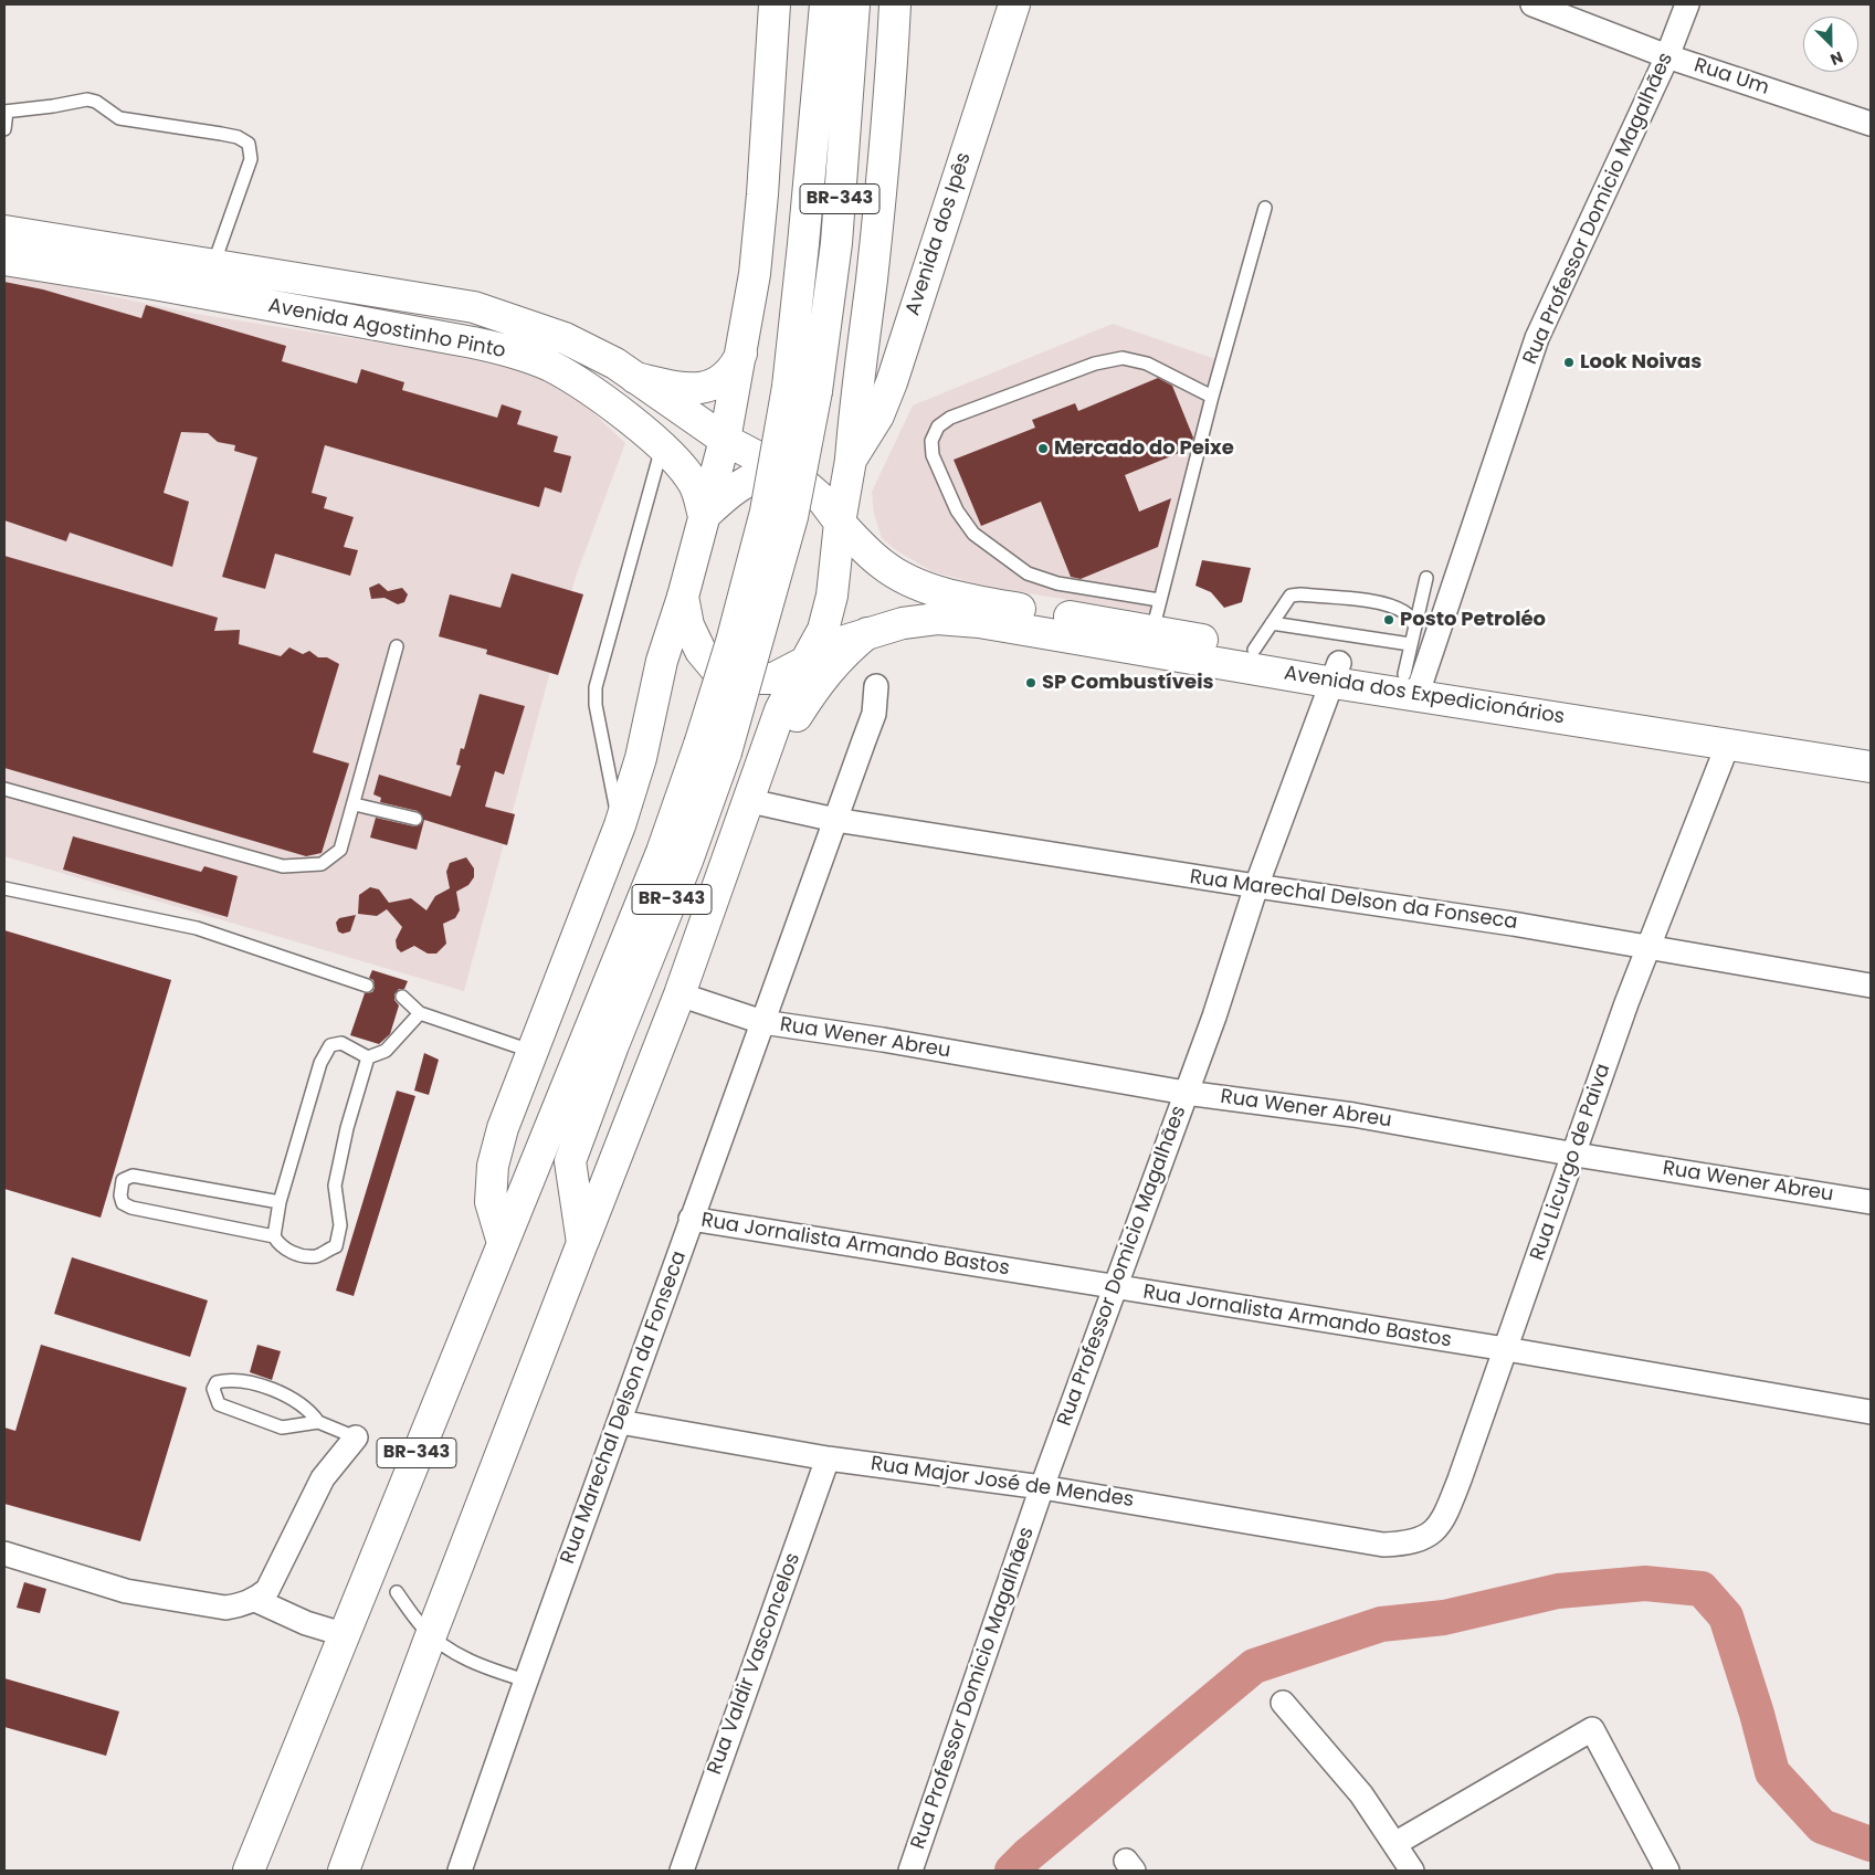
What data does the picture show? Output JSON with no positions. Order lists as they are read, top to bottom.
{
  "streets": {
    "main road": [
      "BR-343",
      "Avenida dos Ipês",
      "Avenida Agostinho Pinto",
      "Avenida dos Expedicionários"
    ],
    "street": [
      "Rua Um",
      "Rua Professor Domicio Magalhães",
      "Rua Marechal Delson da Fonseca",
      "Rua Wener Abreu",
      "Rua Licurgo de Paiva",
      "Rua Jornalista Armando Bastos",
      "Rua Major José de Mendes",
      "Rua Valdir Vasconcelos"
    ]
  },
  "crossings": [
    ["Rua Um", "Rua Professor Domicio Magalhães"],
    ["Rua Professor Domicio Magalhães", "Avenida dos Expedicionários"],
    ["Rua Professor Domicio Magalhães", "Rua Marechal Delson da Fonseca"],
    ["Rua Professor Domicio Magalhães", "Rua Wener Abreu"],
    ["Rua Professor Domicio Magalhães", "Rua Jornalista Armando Bastos"],
    ["Rua Professor Domicio Magalhães", "Rua Major José de Mendes"],
    ["Avenida dos Expedicionários", "Rua Licurgo de Paiva"],
    ["Rua Marechal Delson da Fonseca", "Rua Wener Abreu"],
    ["Rua Marechal Delson da Fonseca", "Rua Licurgo de Paiva"],
    ["Rua Marechal Delson da Fonseca", "Rua Jornalista Armando Bastos"],
    ["Rua Marechal Delson da Fonseca", "Rua Major José de Mendes"],
    ["Rua Wener Abreu", "Rua Licurgo de Paiva"],
    ["Rua Licurgo de Paiva", "Rua Jornalista Armando Bastos"],
    ["Rua Licurgo de Paiva", "Rua Major José de Mendes"],
    ["Rua Major José de Mendes", "Rua Valdir Vasconcelos"]
  ],
  "places": [
    "Look Noivas",
    "Mercado do Peixe",
    "Posto Petroléo",
    "SP Combustíveis"
  ],
  "north": "bottom right"
}
